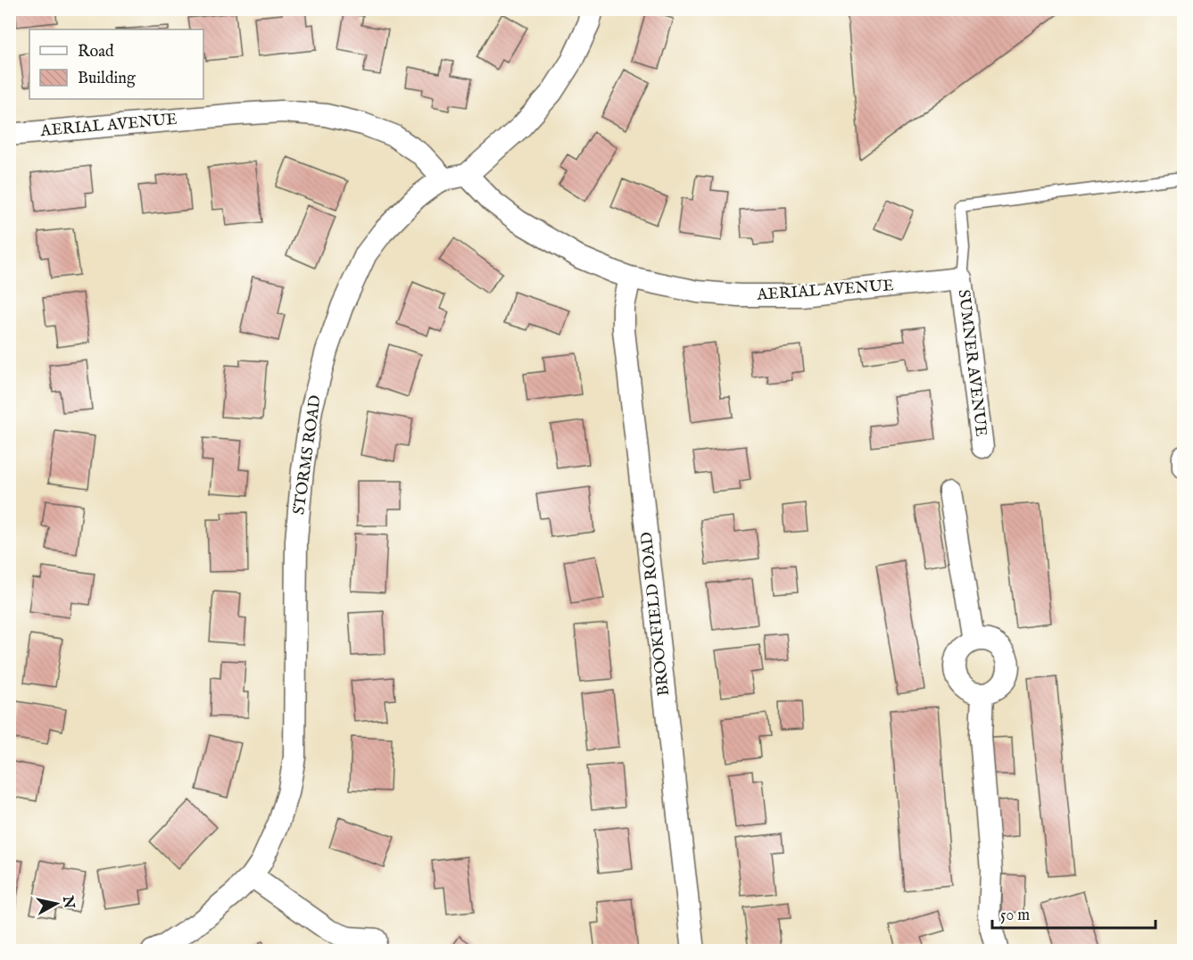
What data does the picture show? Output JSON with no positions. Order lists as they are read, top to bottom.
{
  "streets": {
    "street": [
      "AERIAL AVENUE",
      "SUMNER AVENUE",
      "STORMS ROAD",
      "BROOKFIELD ROAD"
    ]
  },
  "crossings": [
    ["AERIAL AVENUE", "SUMNER AVENUE"],
    ["AERIAL AVENUE", "STORMS ROAD"],
    ["AERIAL AVENUE", "BROOKFIELD ROAD"]
  ],
  "legend": ["Road", "Building"],
  "scale_bar": "50 m",
  "north": "right"
}
